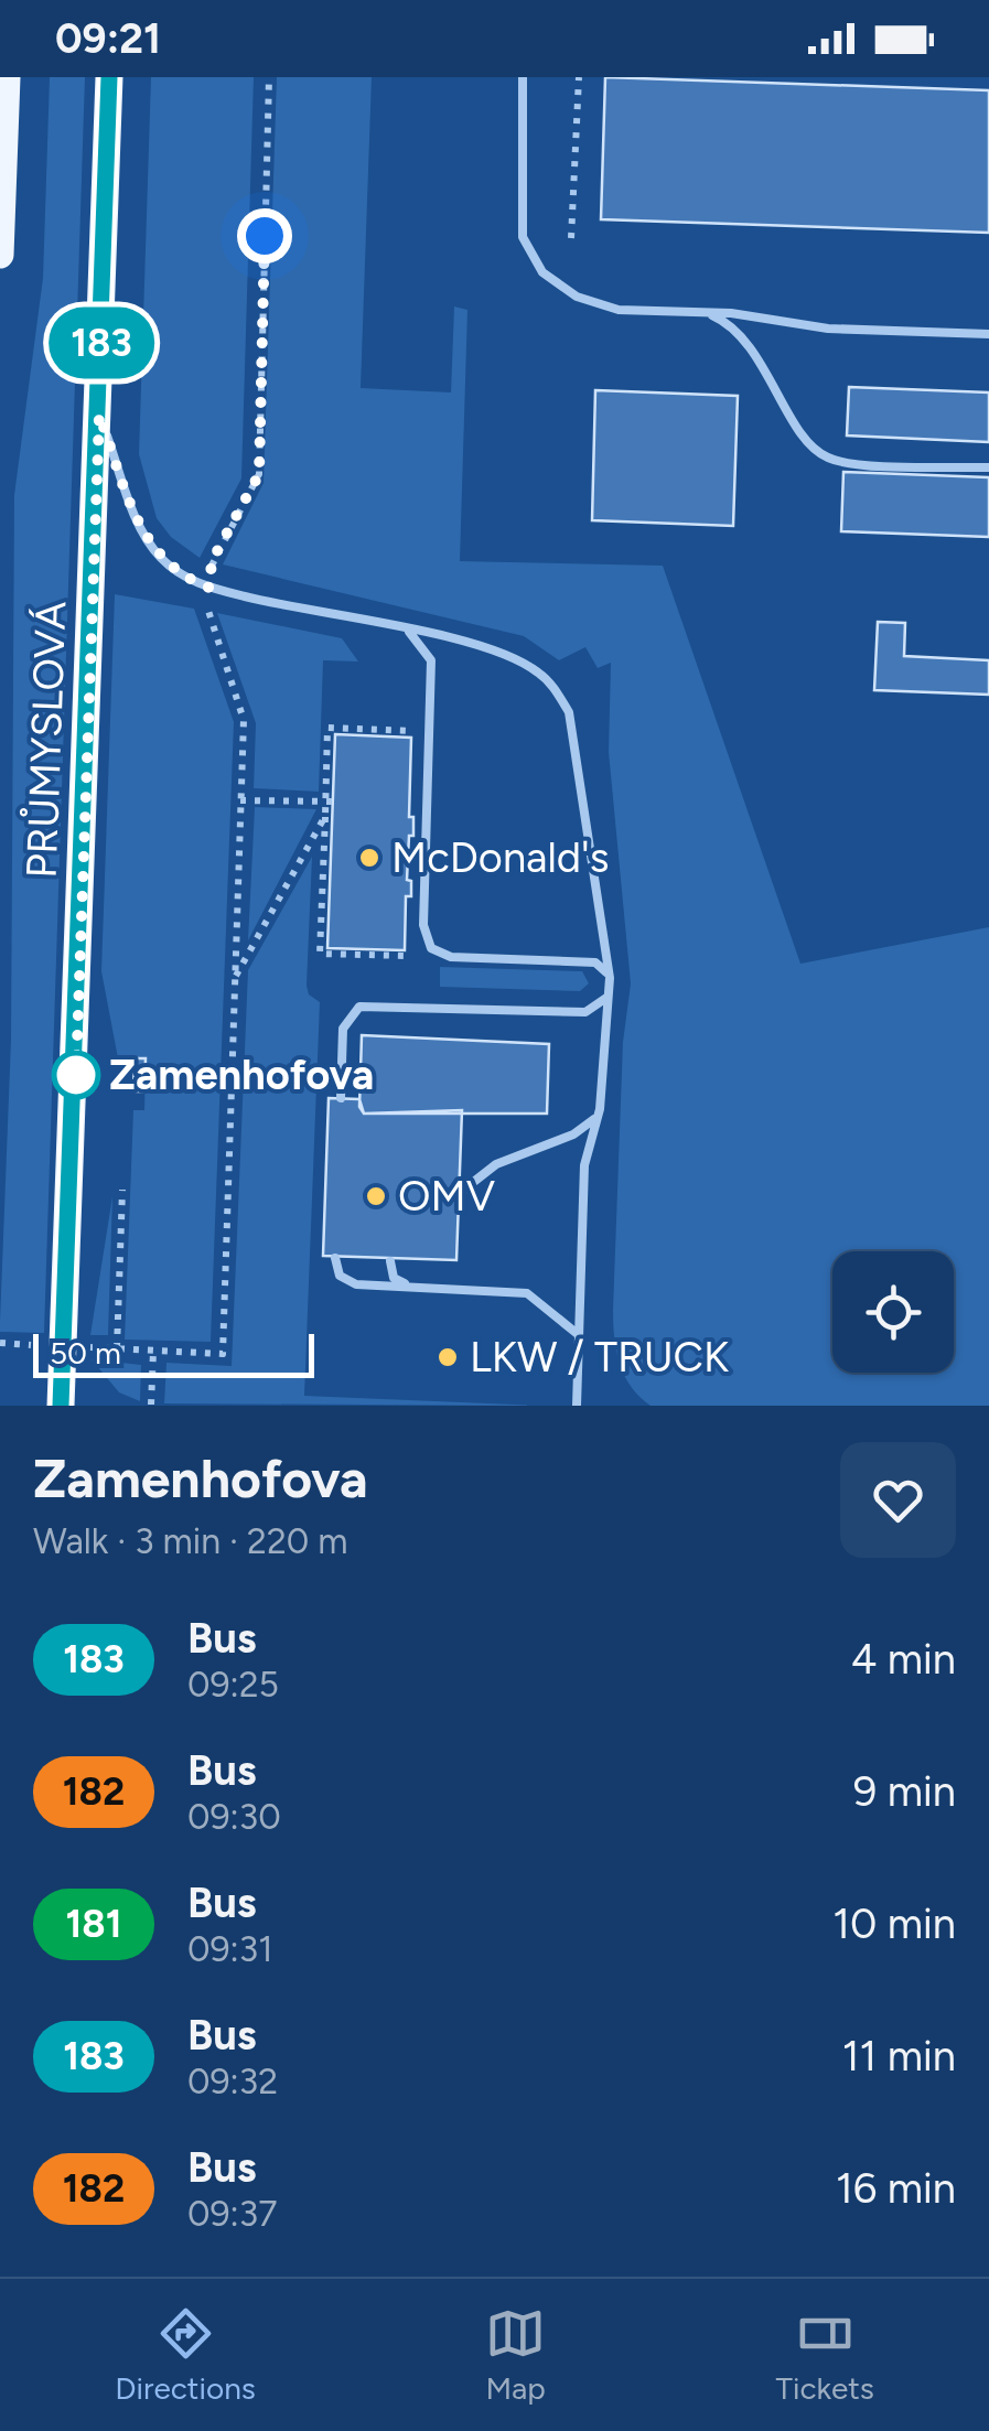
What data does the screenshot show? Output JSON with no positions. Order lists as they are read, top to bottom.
{
  "streets": {
    "main road": ["PRŮMYSLOVÁ"]
  },
  "places": [
    "McDonald's",
    "Zamenhofova",
    "OMV",
    "LKW / TRUCK"
  ],
  "lines": ["bus line 183"],
  "scale_bar": "50 m",
  "page": {
    "status": "09:21",
    "on_map": "183",
    "scale": "50 m",
    "heading": ["Zamenhofova", "Walk · 3 min · 220 m"],
    "list": [
      {
        "mark": "183",
        "name": "Bus",
        "note": "09:25",
        "value": "4 min"
      },
      {
        "mark": "182",
        "name": "Bus",
        "note": "09:30",
        "value": "9 min"
      },
      {
        "mark": "181",
        "name": "Bus",
        "note": "09:31",
        "value": "10 min"
      },
      {
        "mark": "183",
        "name": "Bus",
        "note": "09:32",
        "value": "11 min"
      },
      {
        "mark": "182",
        "name": "Bus",
        "note": "09:37",
        "value": "16 min"
      }
    ],
    "tabs": ["Directions", "Map", "Tickets"]
  }
}
